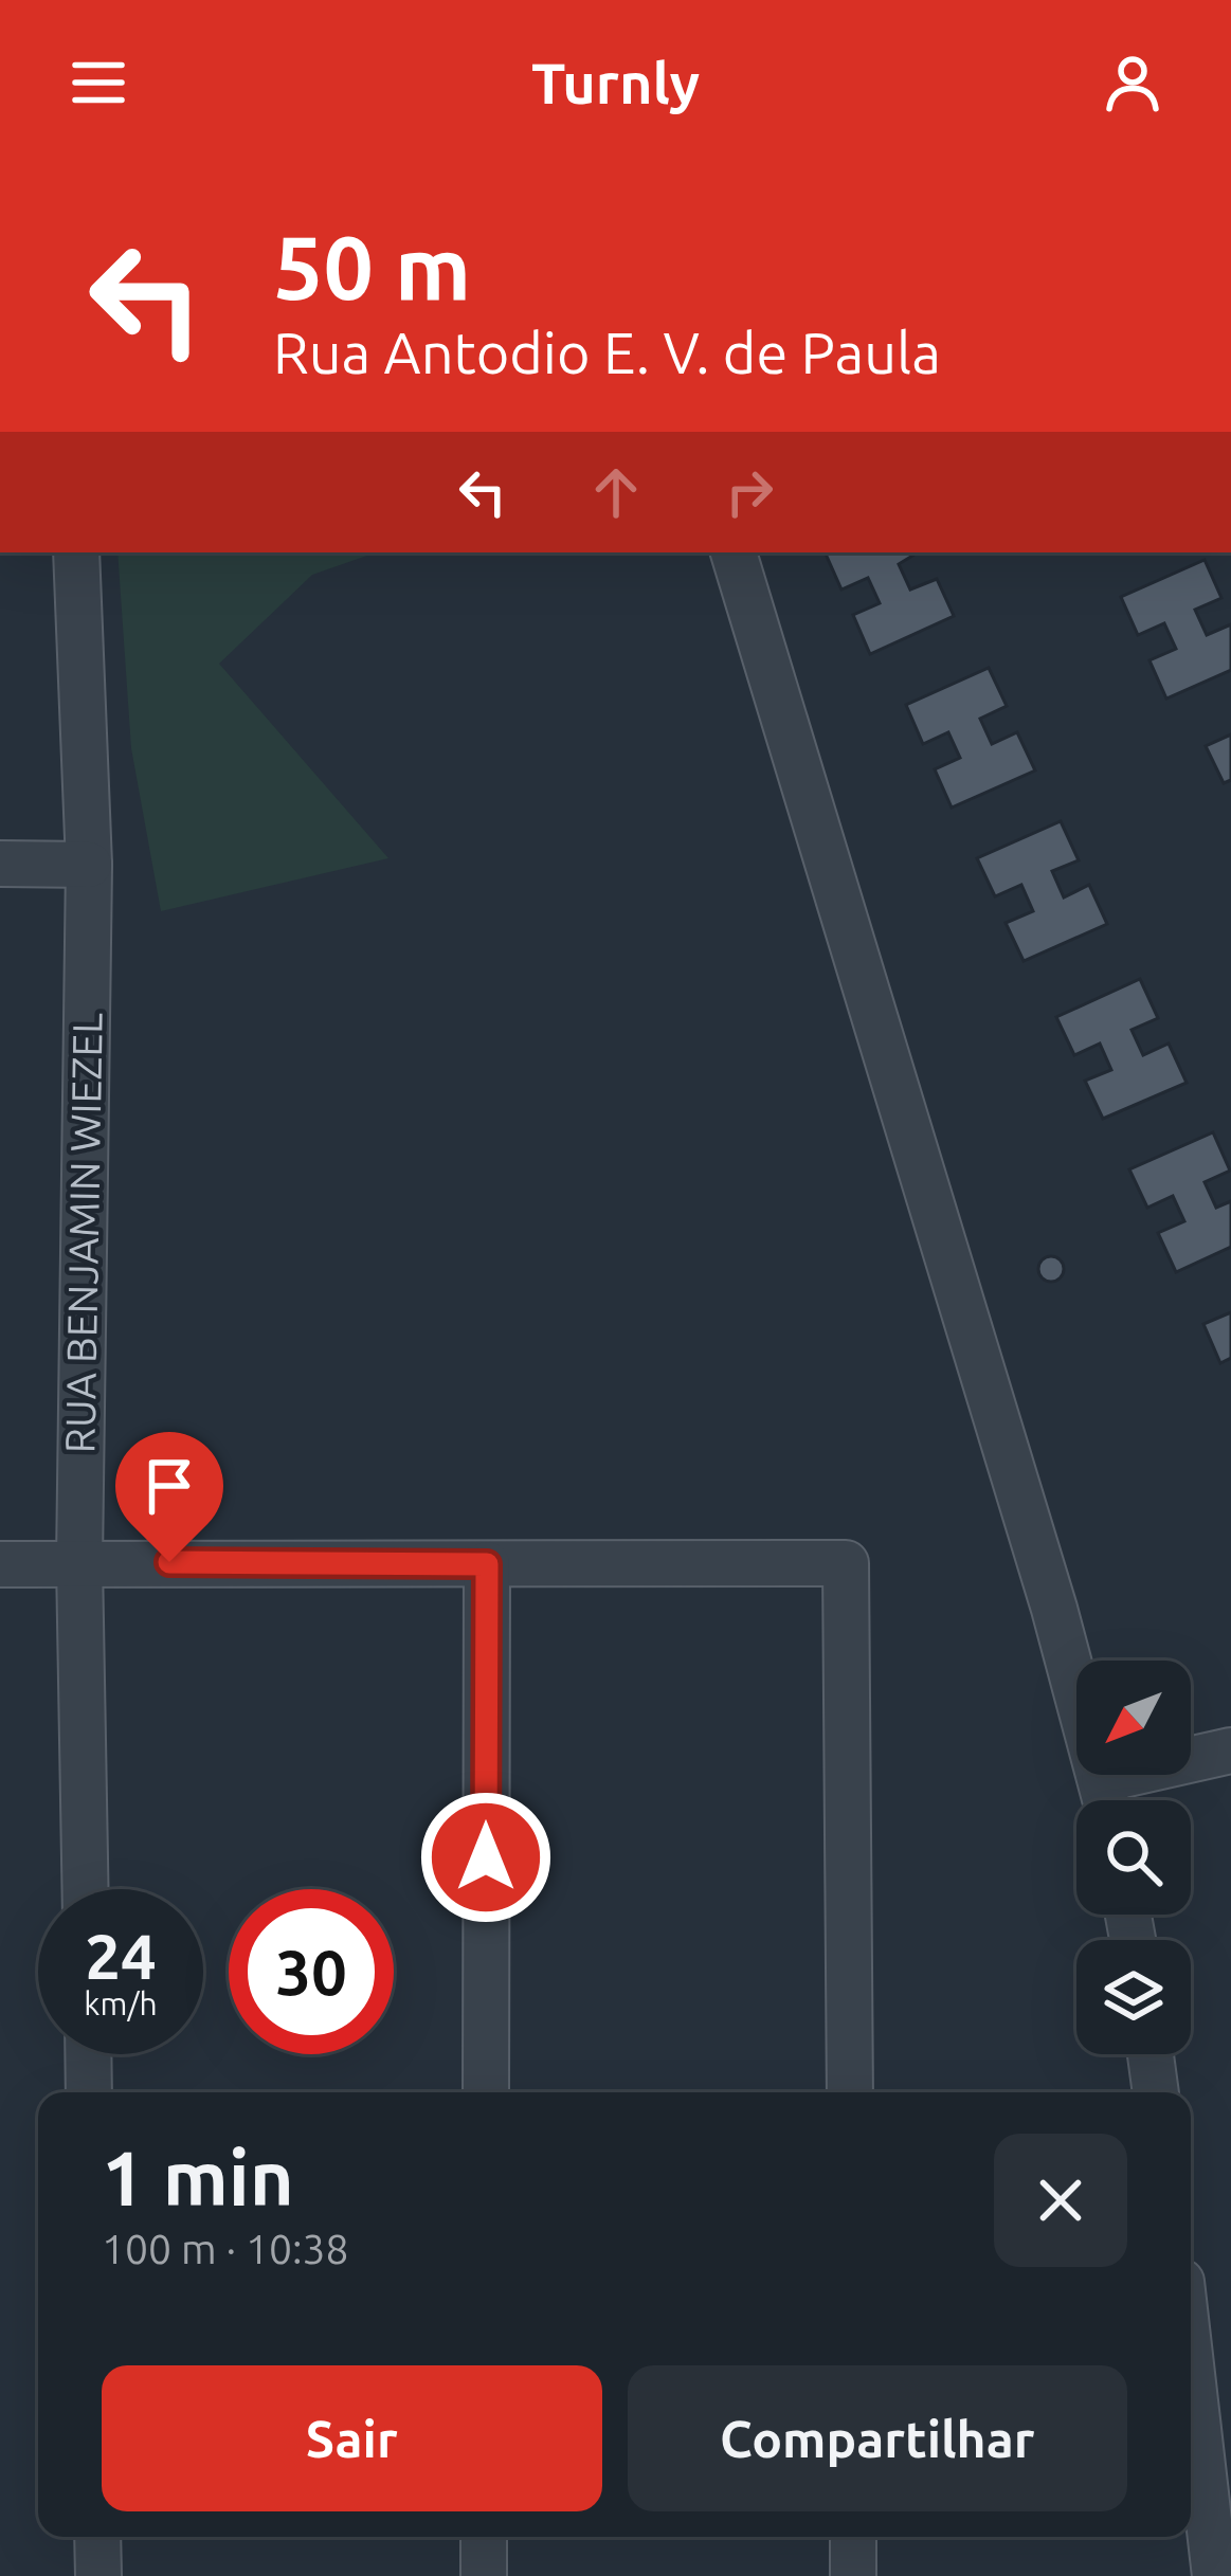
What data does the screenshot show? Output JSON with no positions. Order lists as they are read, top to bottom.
{
  "streets": {
    "street": ["RUA BENJAMIN WIEZEL"]
  },
  "north": "bottom left",
  "page": {
    "header": "Turnly",
    "turn": ["50 m", "Rua Antodio E. V. de Paula"],
    "speed": "24 km/h",
    "limit": "30",
    "heading": ["1 min", "100 m · 10:38"],
    "buttons": ["Sair", "Compartilhar"]
  }
}
